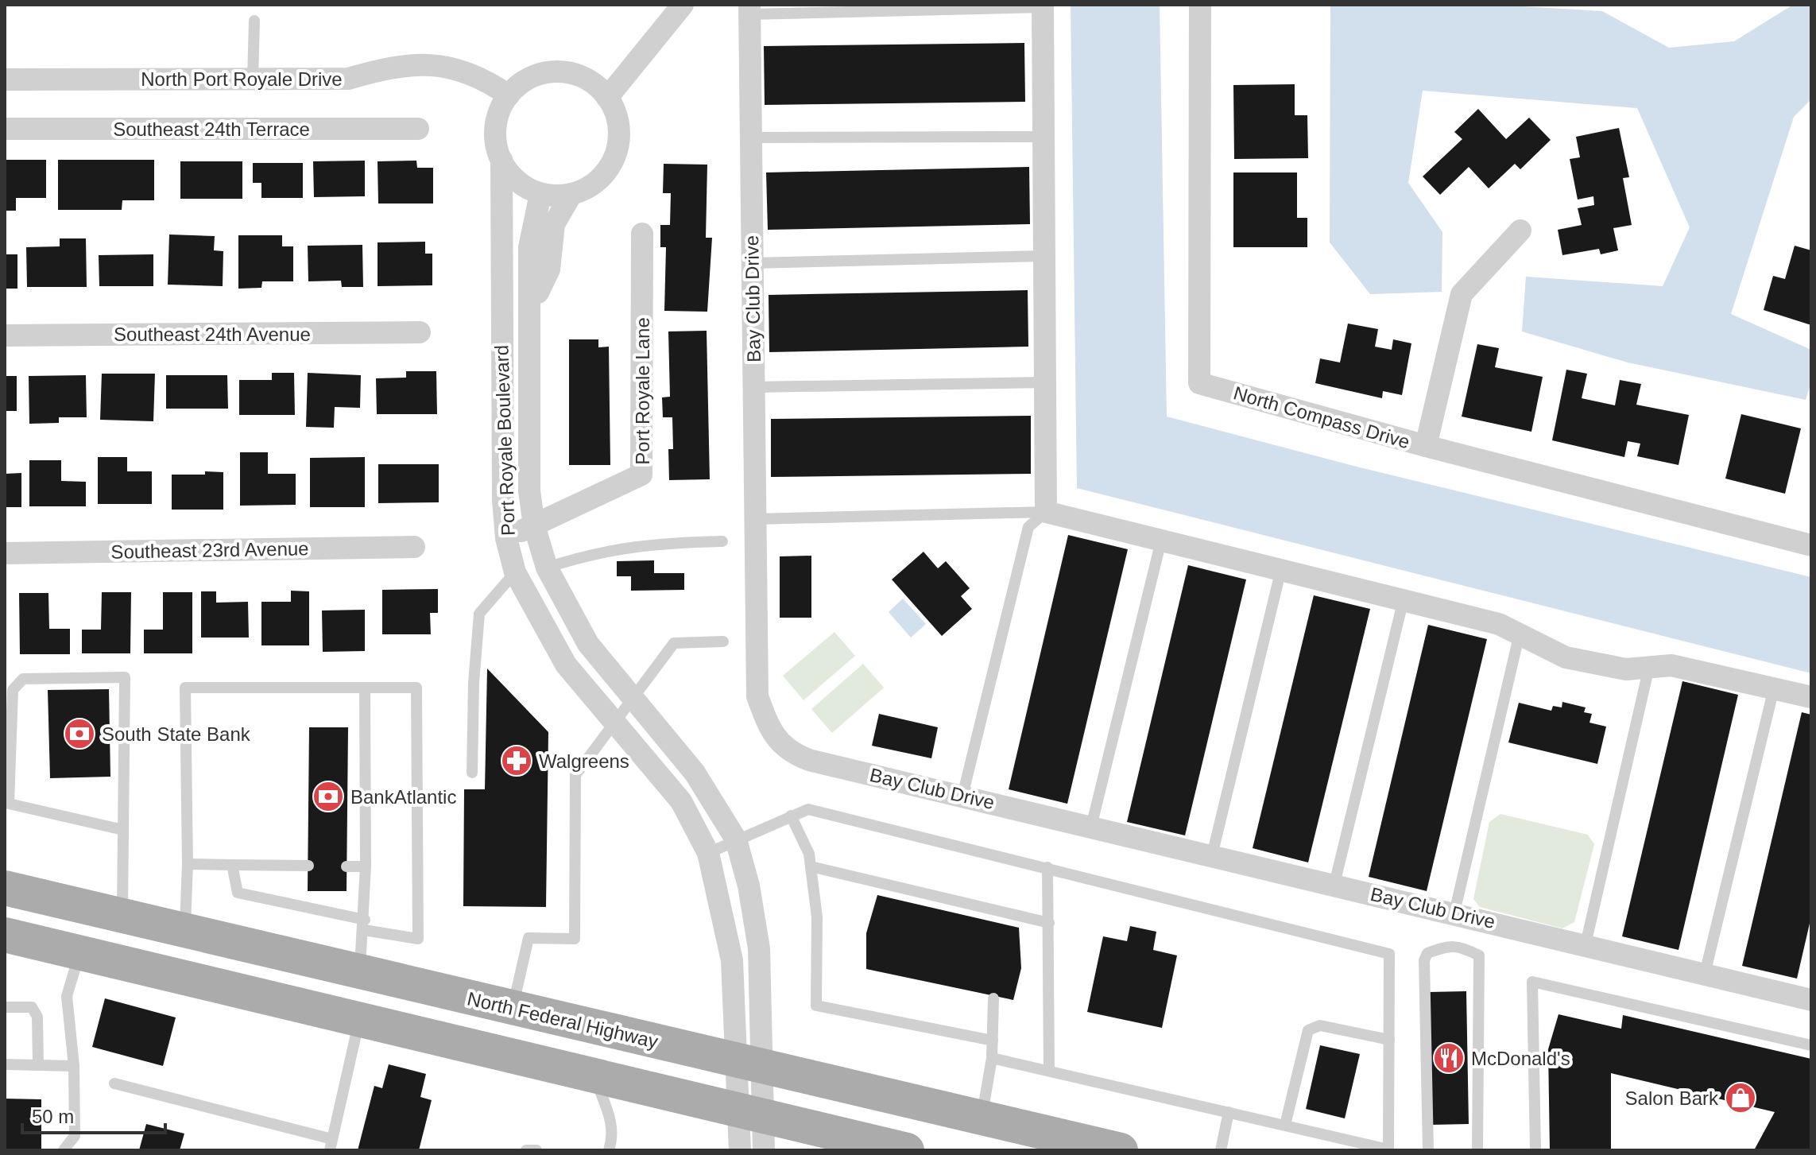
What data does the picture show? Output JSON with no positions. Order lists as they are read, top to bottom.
{
  "streets": {
    "main road": ["North Federal Highway"],
    "street": [
      "North Port Royale Drive",
      "Southeast 24th Terrace",
      "Bay Club Drive",
      "Southeast 24th Avenue",
      "Port Royale Lane",
      "North Compass Drive",
      "Port Royale Boulevard",
      "Southeast 23rd Avenue"
    ]
  },
  "crossings": [
    ["North Port Royale Drive", "Port Royale Boulevard"],
    ["Port Royale Lane", "Port Royale Boulevard"],
    ["Port Royale Boulevard", "North Federal Highway"]
  ],
  "places": {
    "bank": ["South State Bank", "BankAtlantic"],
    "pharmacy": ["Walgreens"],
    "restaurant": ["McDonald's"],
    "shop": ["Salon Bark"]
  },
  "scale_bar": "50 m"
}
